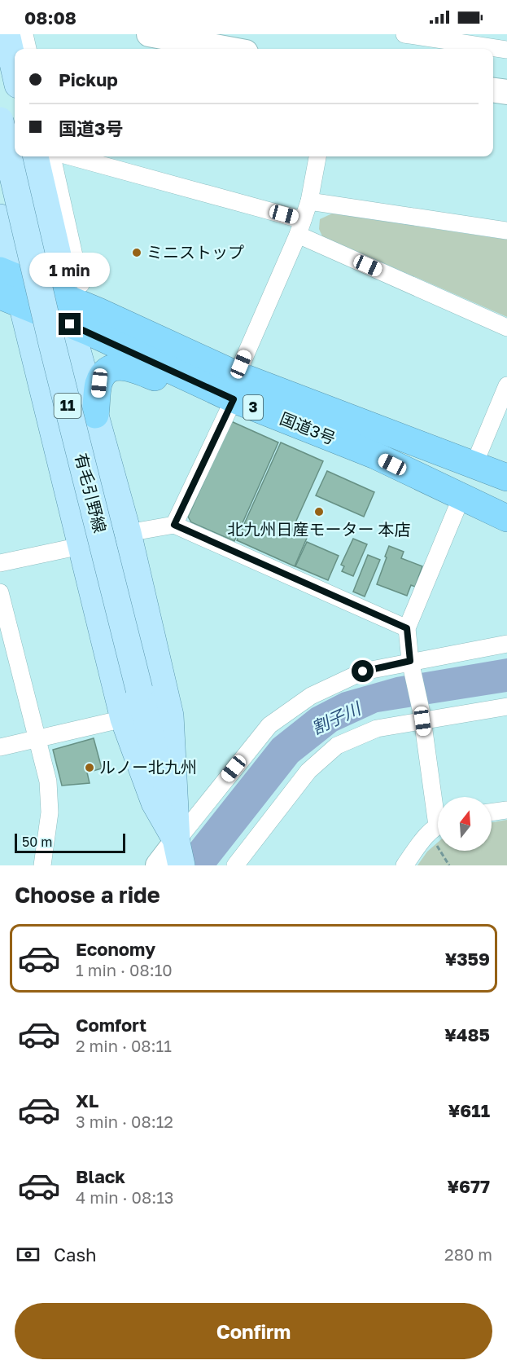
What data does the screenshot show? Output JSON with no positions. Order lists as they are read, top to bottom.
{
  "streets": {
    "highway": ["3", "国道3号"],
    "main road": ["11", "有毛引野線"]
  },
  "crossings": [
    ["3", "国道3号"]
  ],
  "water": ["割子川"],
  "places": ["ミニストップ", "北九州日産モーター 本店", "ルノー北九州"],
  "scale_bar": "50 m",
  "north": "top",
  "page": {
    "status": "08:08",
    "banner": ["Pickup", "国道3号"],
    "bubble": "1 min",
    "scale": "50 m",
    "heading": "Choose a ride",
    "list": [
      {
        "name": "Economy",
        "note": "1 min · 08:10",
        "value": "¥359"
      },
      {
        "name": "Comfort",
        "note": "2 min · 08:11",
        "value": "¥485"
      },
      {
        "name": "XL",
        "note": "3 min · 08:12",
        "value": "¥611"
      },
      {
        "name": "Black",
        "note": "4 min · 08:13",
        "value": "¥677"
      }
    ],
    "pay": ["Cash", "280 m"],
    "buttons": "Confirm"
  }
}
